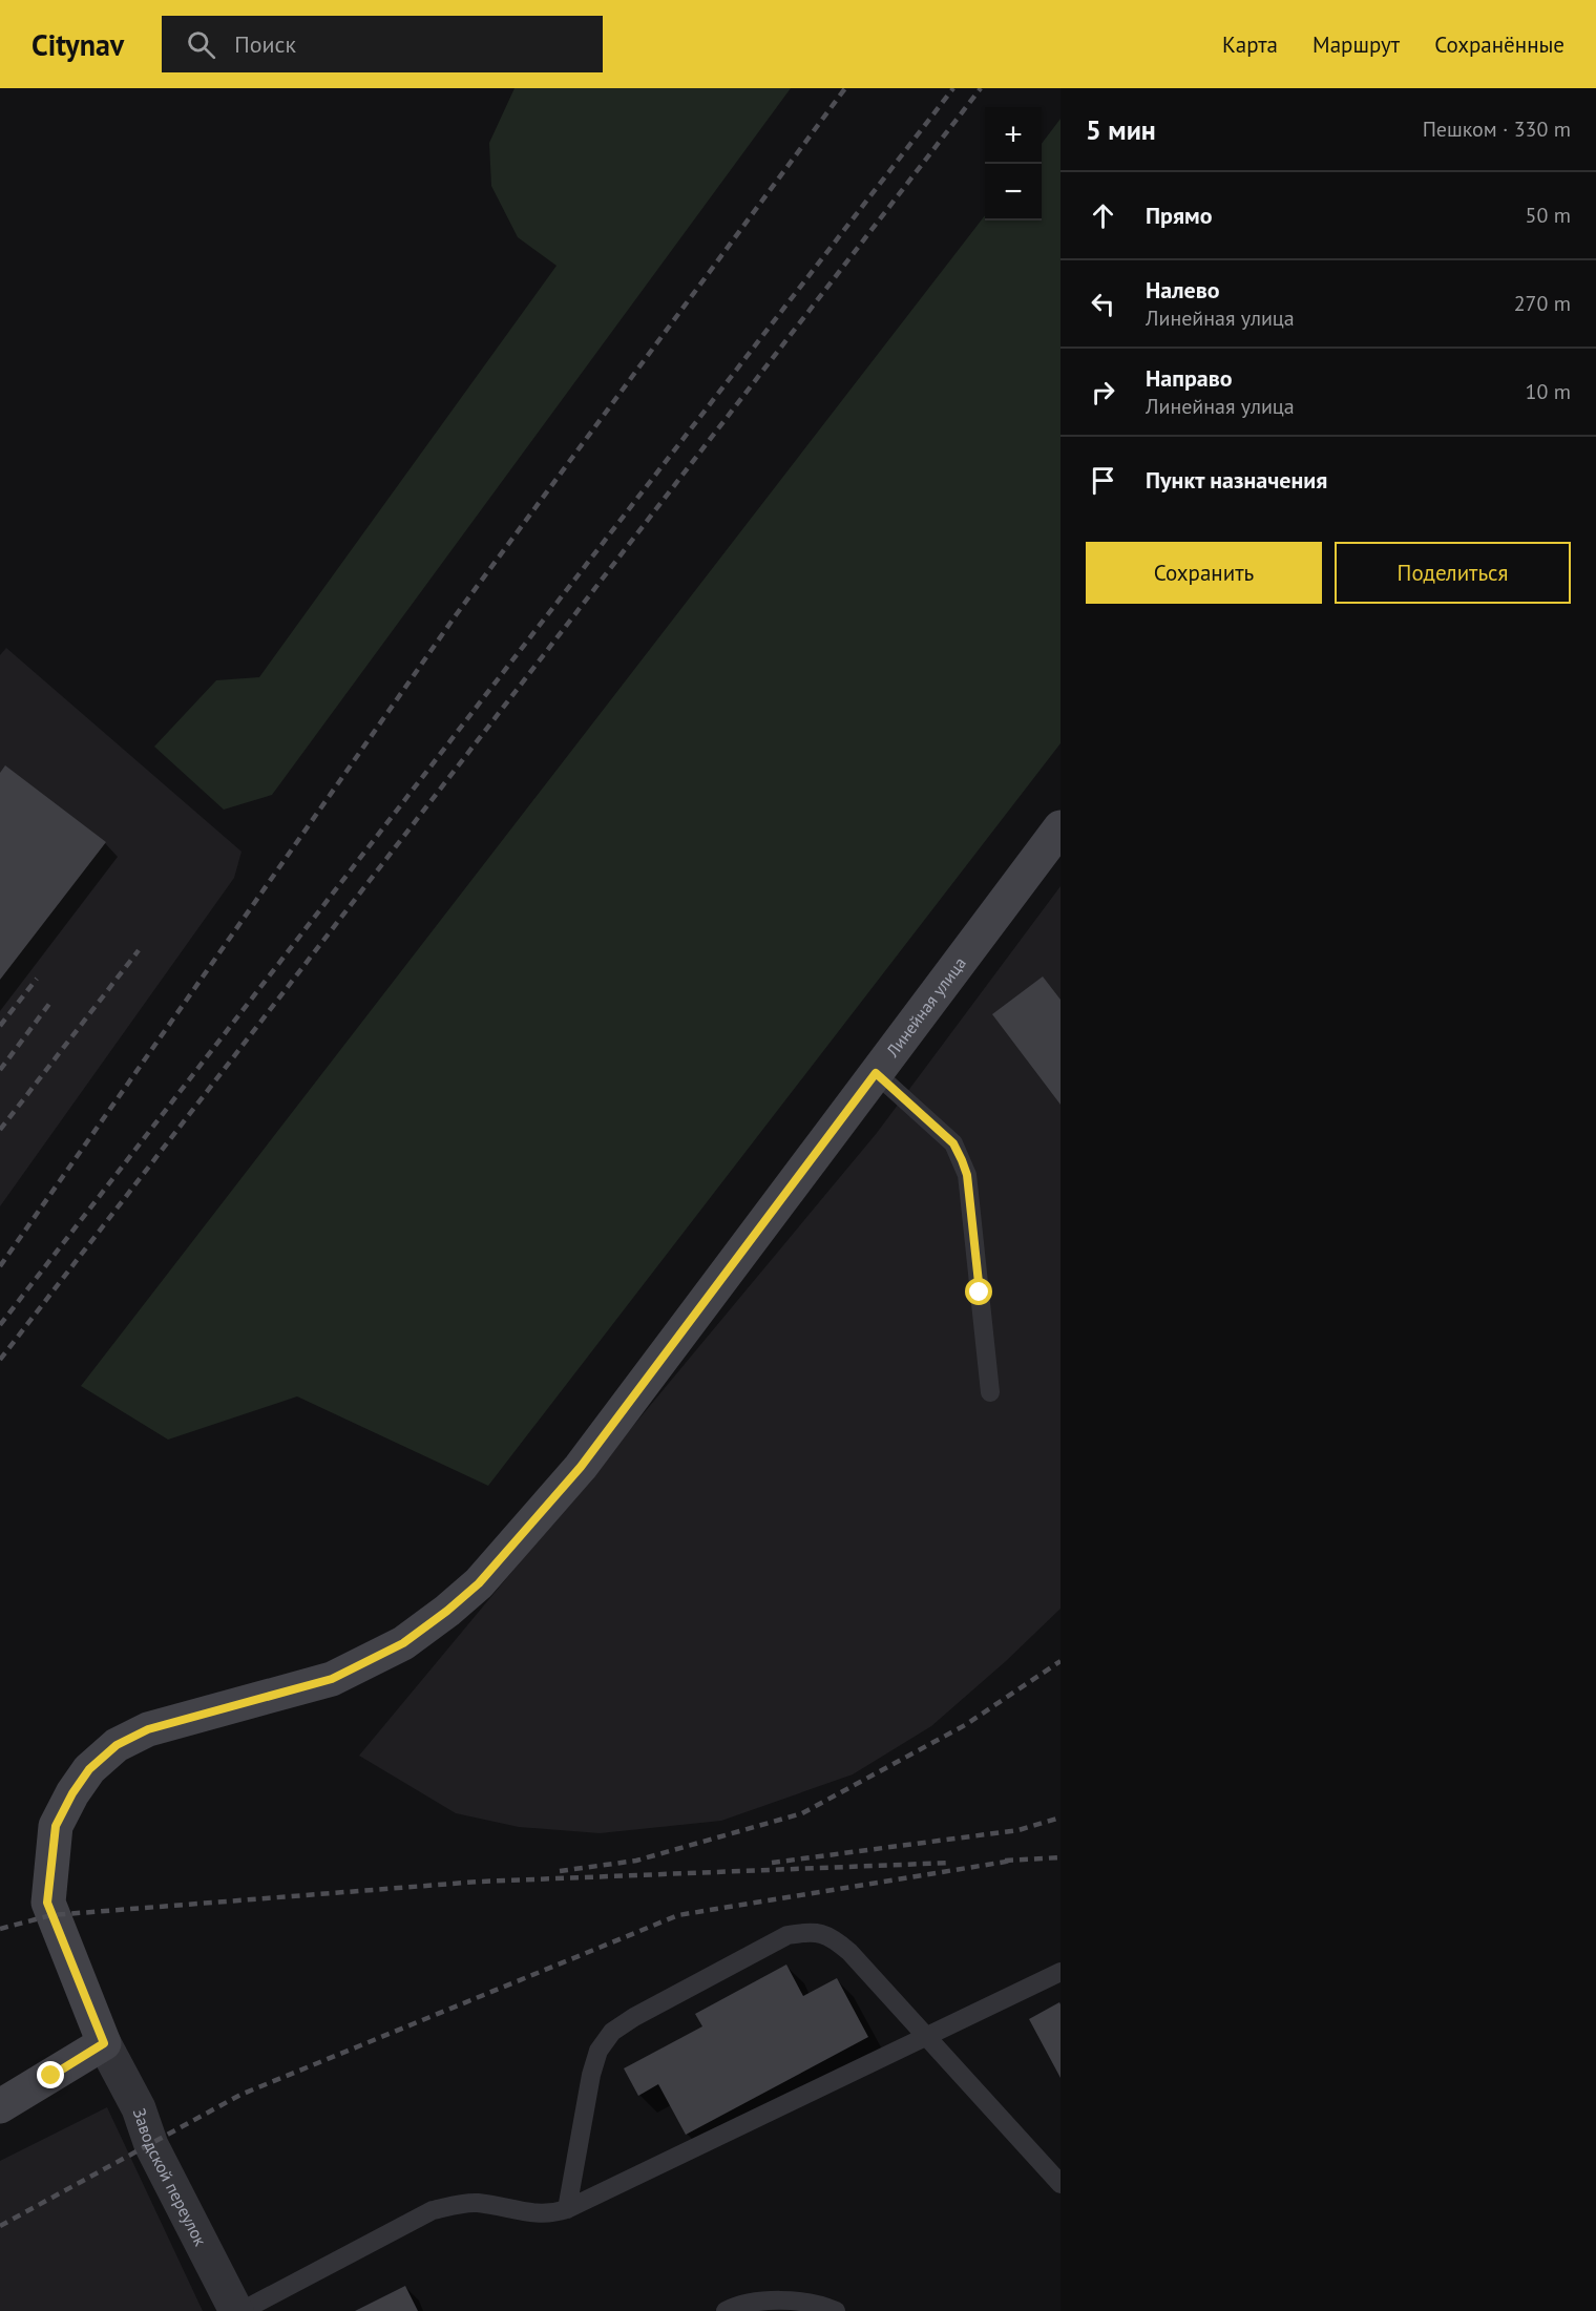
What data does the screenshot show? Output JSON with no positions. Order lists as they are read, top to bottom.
{
  "streets": {
    "street": ["Линейная улица", "Заводской переулок"]
  },
  "crossings": [
    ["Линейная улица", "Заводской переулок"]
  ],
  "page": {
    "header": "Citynav",
    "search": "Поиск",
    "nav": ["Карта", "Маршрут", "Сохранённые"],
    "heading": ["5 мин", "Пешком · 330 m"],
    "map_buttons": ["+", "−"],
    "list": [
      ["Прямо", "50 m"],
      ["Налево", "Линейная улица", "270 m"],
      ["Направо", "Линейная улица", "10 m"],
      "Пункт назначения"
    ],
    "buttons": ["Сохранить", "Поделиться"]
  }
}
